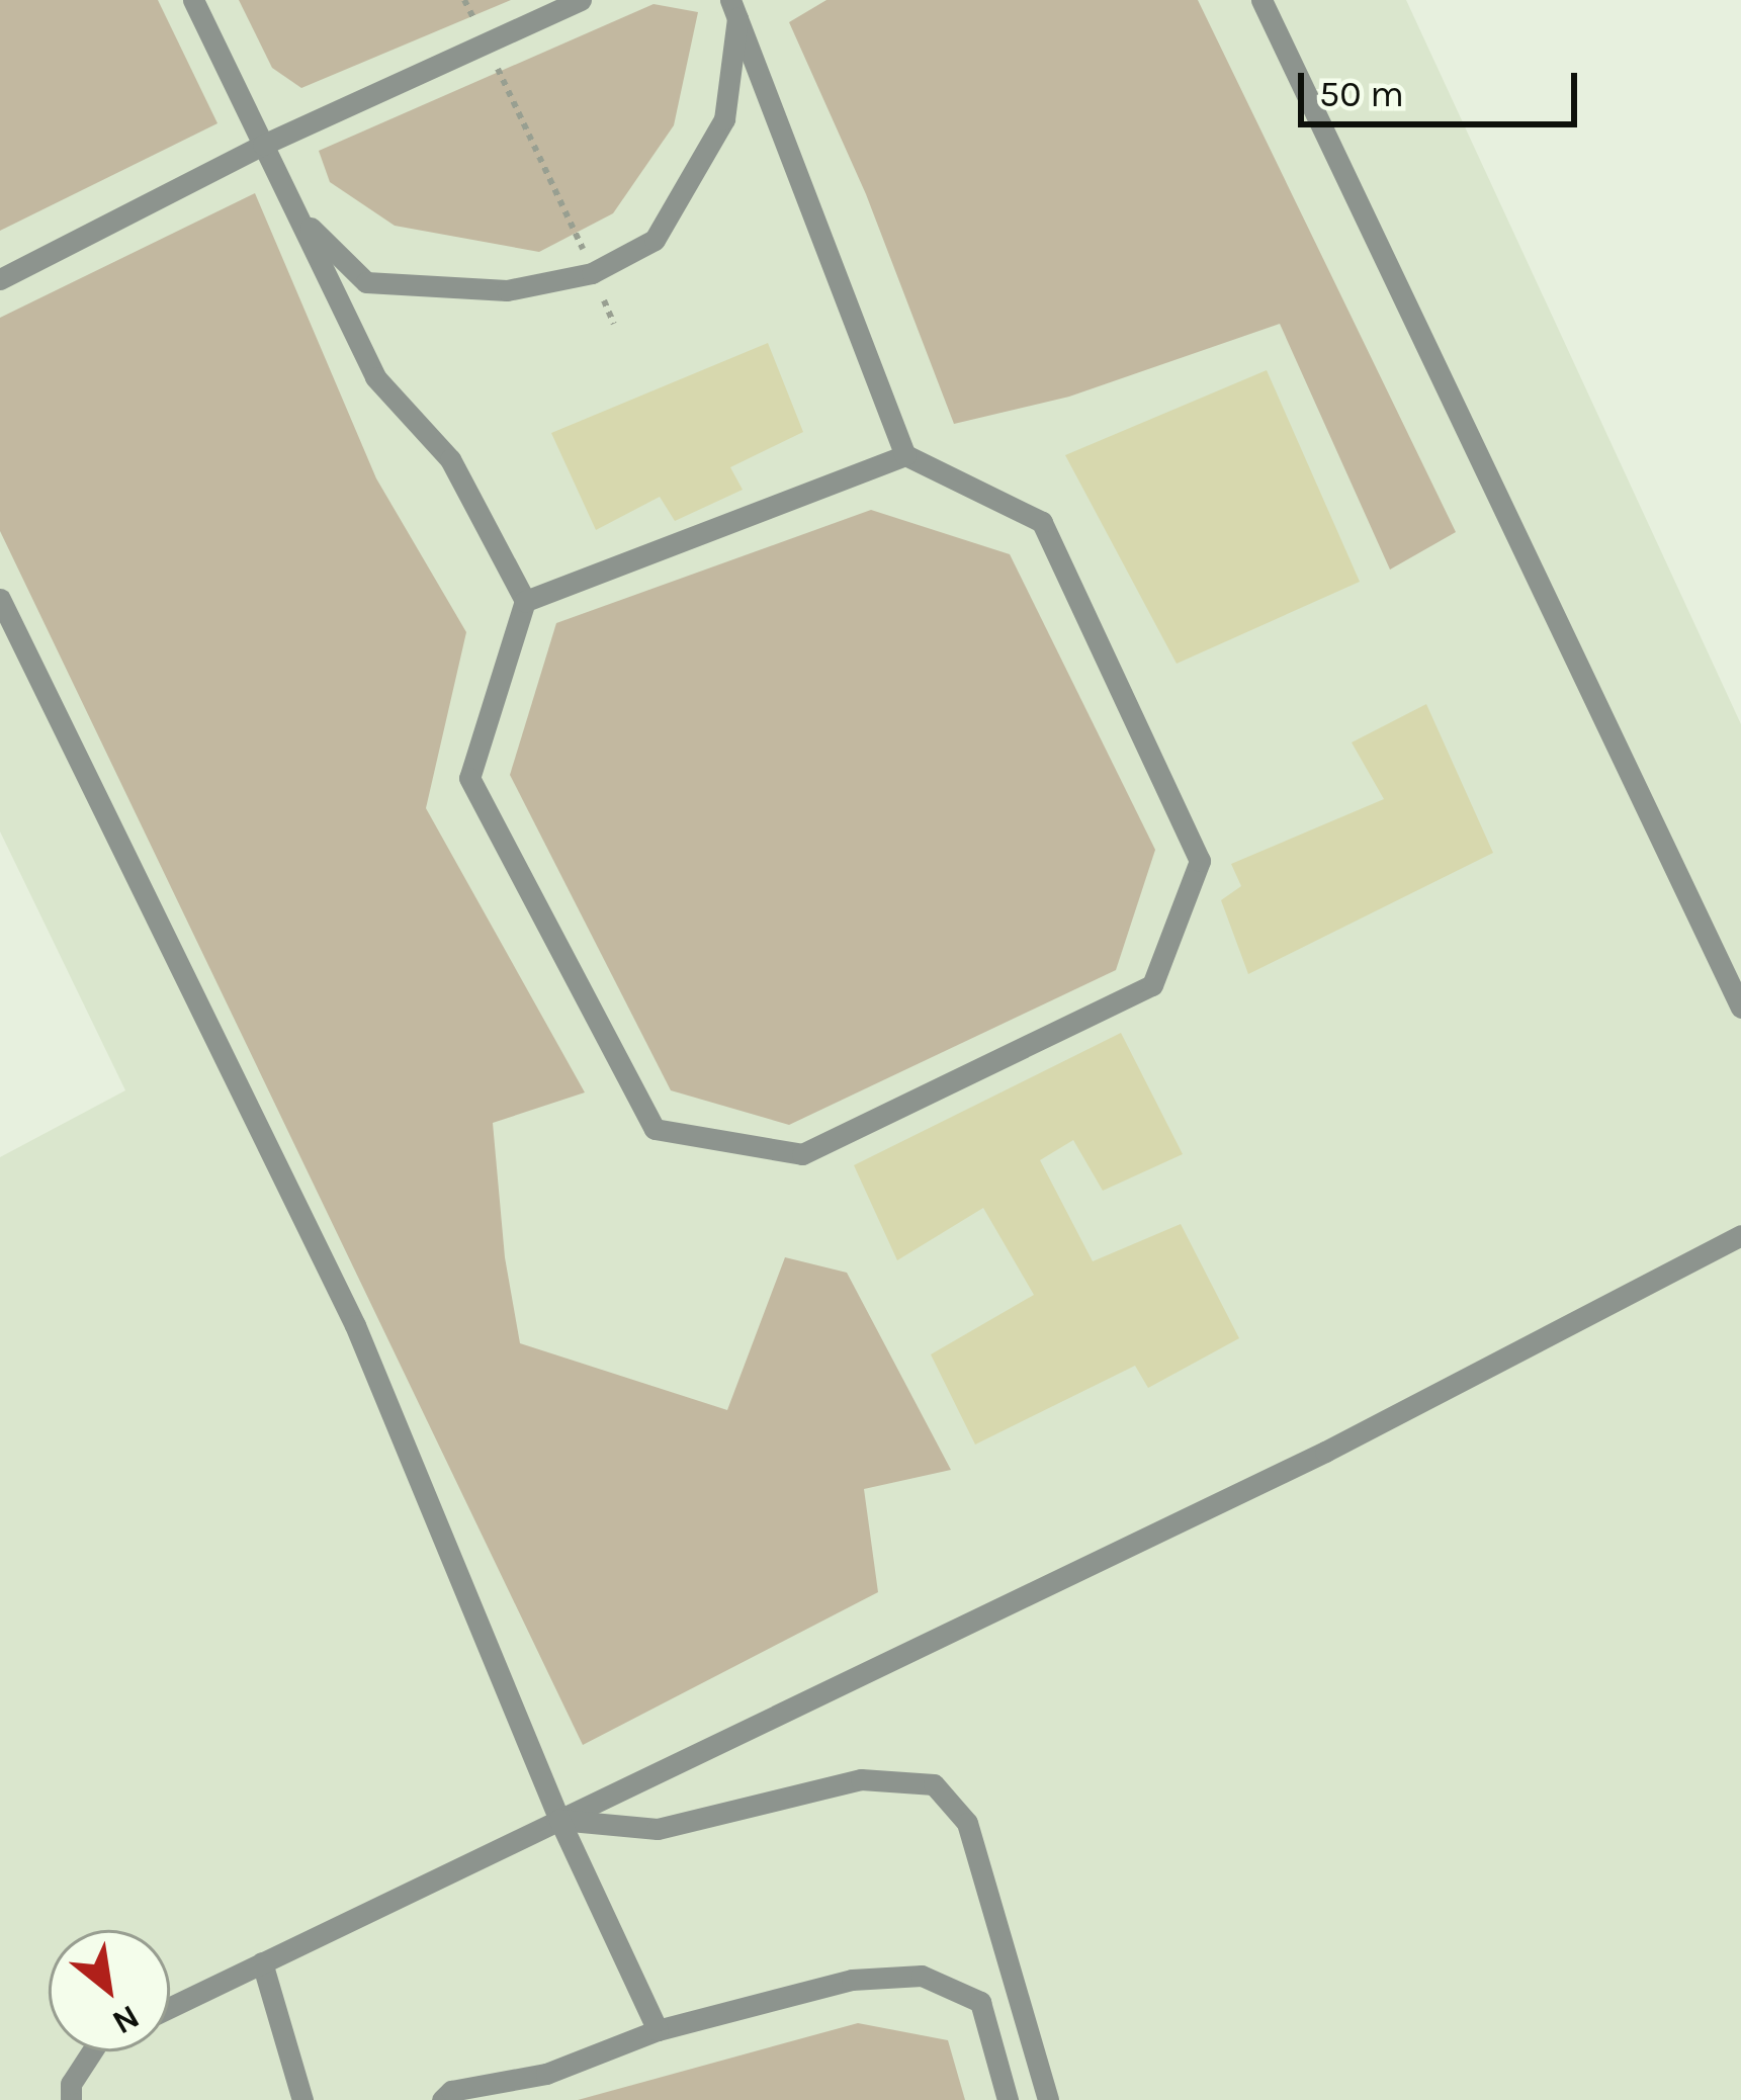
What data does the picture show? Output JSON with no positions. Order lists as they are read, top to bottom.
{
  "scale_bar": "50 m",
  "north": "bottom right"
}
